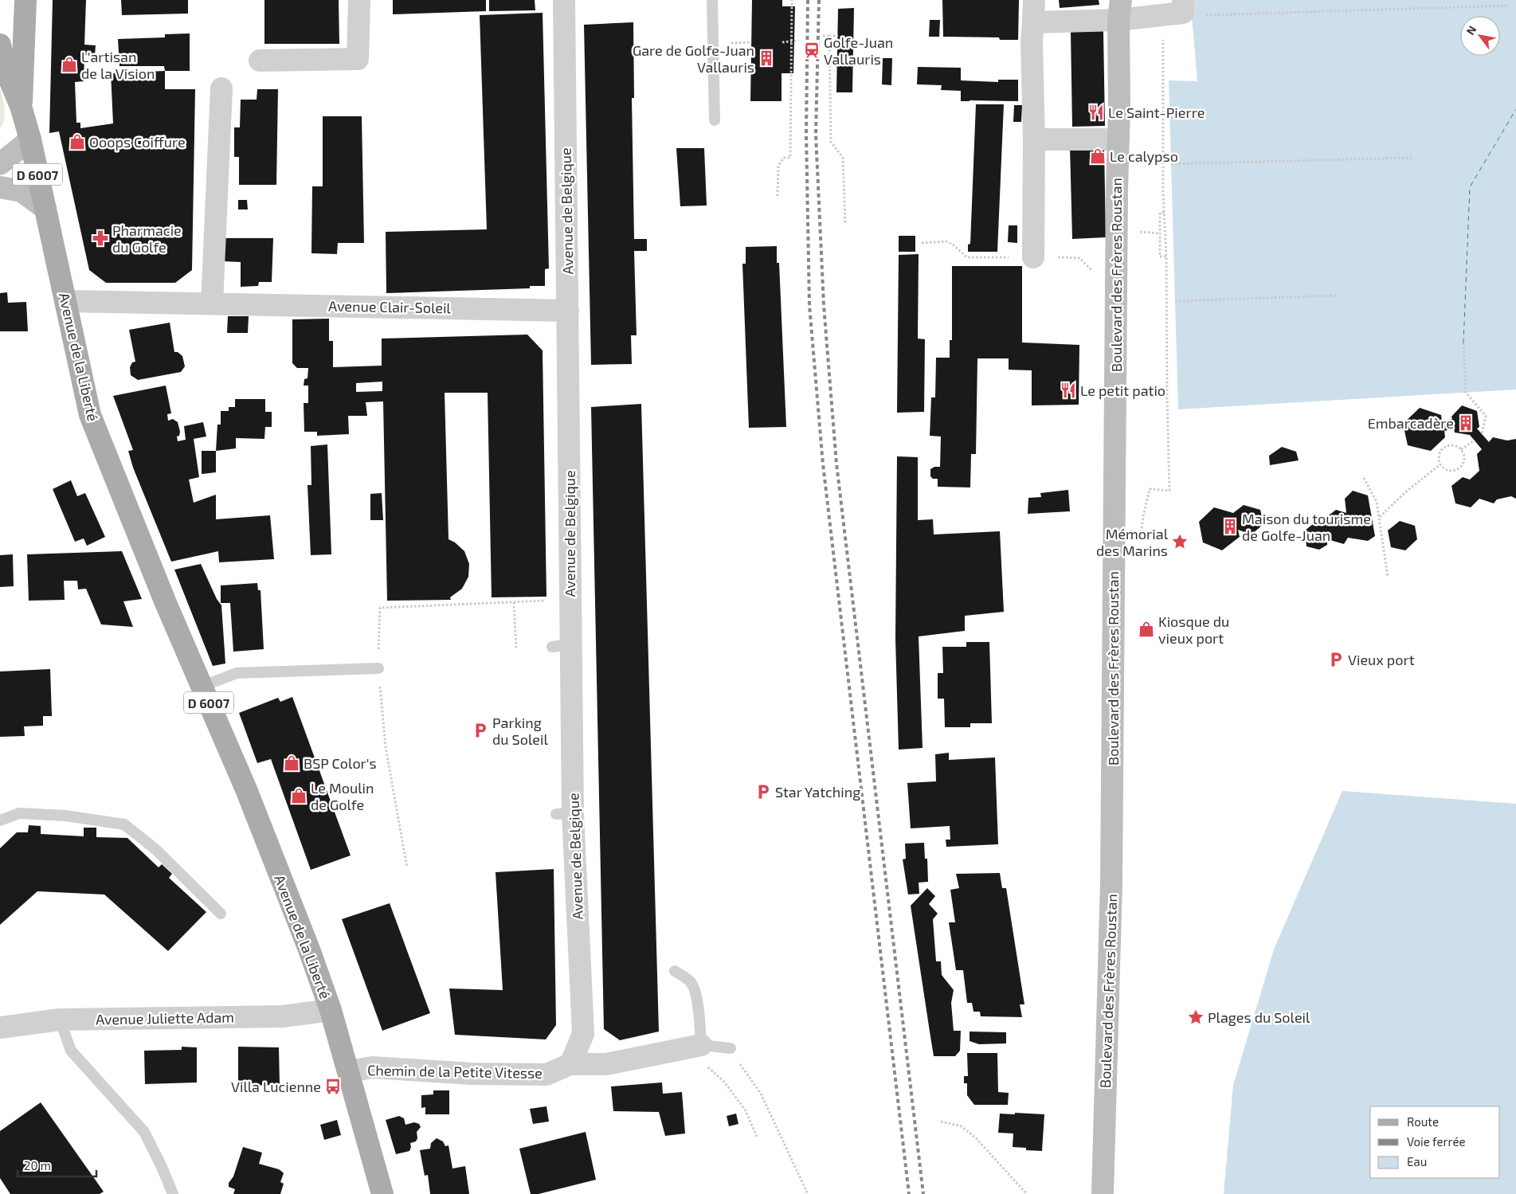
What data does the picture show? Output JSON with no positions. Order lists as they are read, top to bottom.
{
  "streets": {
    "main road": ["D 6007", "Boulevard des Frères Roustan", "Avenue de la Liberté"],
    "street": [
      "Avenue de Belgique",
      "Avenue Clair-Soleil",
      "Avenue Juliette Adam",
      "Chemin de la Petite Vitesse"
    ]
  },
  "crossings": [
    ["Avenue de Belgique", "Avenue Clair-Soleil"],
    ["Avenue de Belgique", "Chemin de la Petite Vitesse"],
    ["Avenue Clair-Soleil", "Avenue de la Liberté"],
    ["Avenue de la Liberté", "Avenue Juliette Adam"],
    ["Avenue de la Liberté", "Chemin de la Petite Vitesse"]
  ],
  "places": {
    "station": ["Golfe-Juan Vallauris"],
    "building": ["Gare de Golfe-Juan Vallauris", "Embarcadère", "Maison du tourisme de Golfe-Juan"],
    "shop": [
      "L'artisan de la Vision",
      "Ooops Coiffure",
      "Le calypso",
      "Kiosque du vieux port",
      "BSP Color's",
      "Le Moulin de Golfe"
    ],
    "restaurant": ["Le Saint-Pierre", "Le petit patio"],
    "pharmacy": ["Pharmacie du Golfe"],
    "place": ["Mémorial des Marins", "Plages du Soleil"],
    "parking": ["Vieux port", "Parking du Soleil", "Star Yatching"],
    "bus stop": ["Villa Lucienne"]
  },
  "legend": ["Route", "Voie ferrée", "Eau"],
  "scale_bar": "20 m",
  "north": "top left"
}
